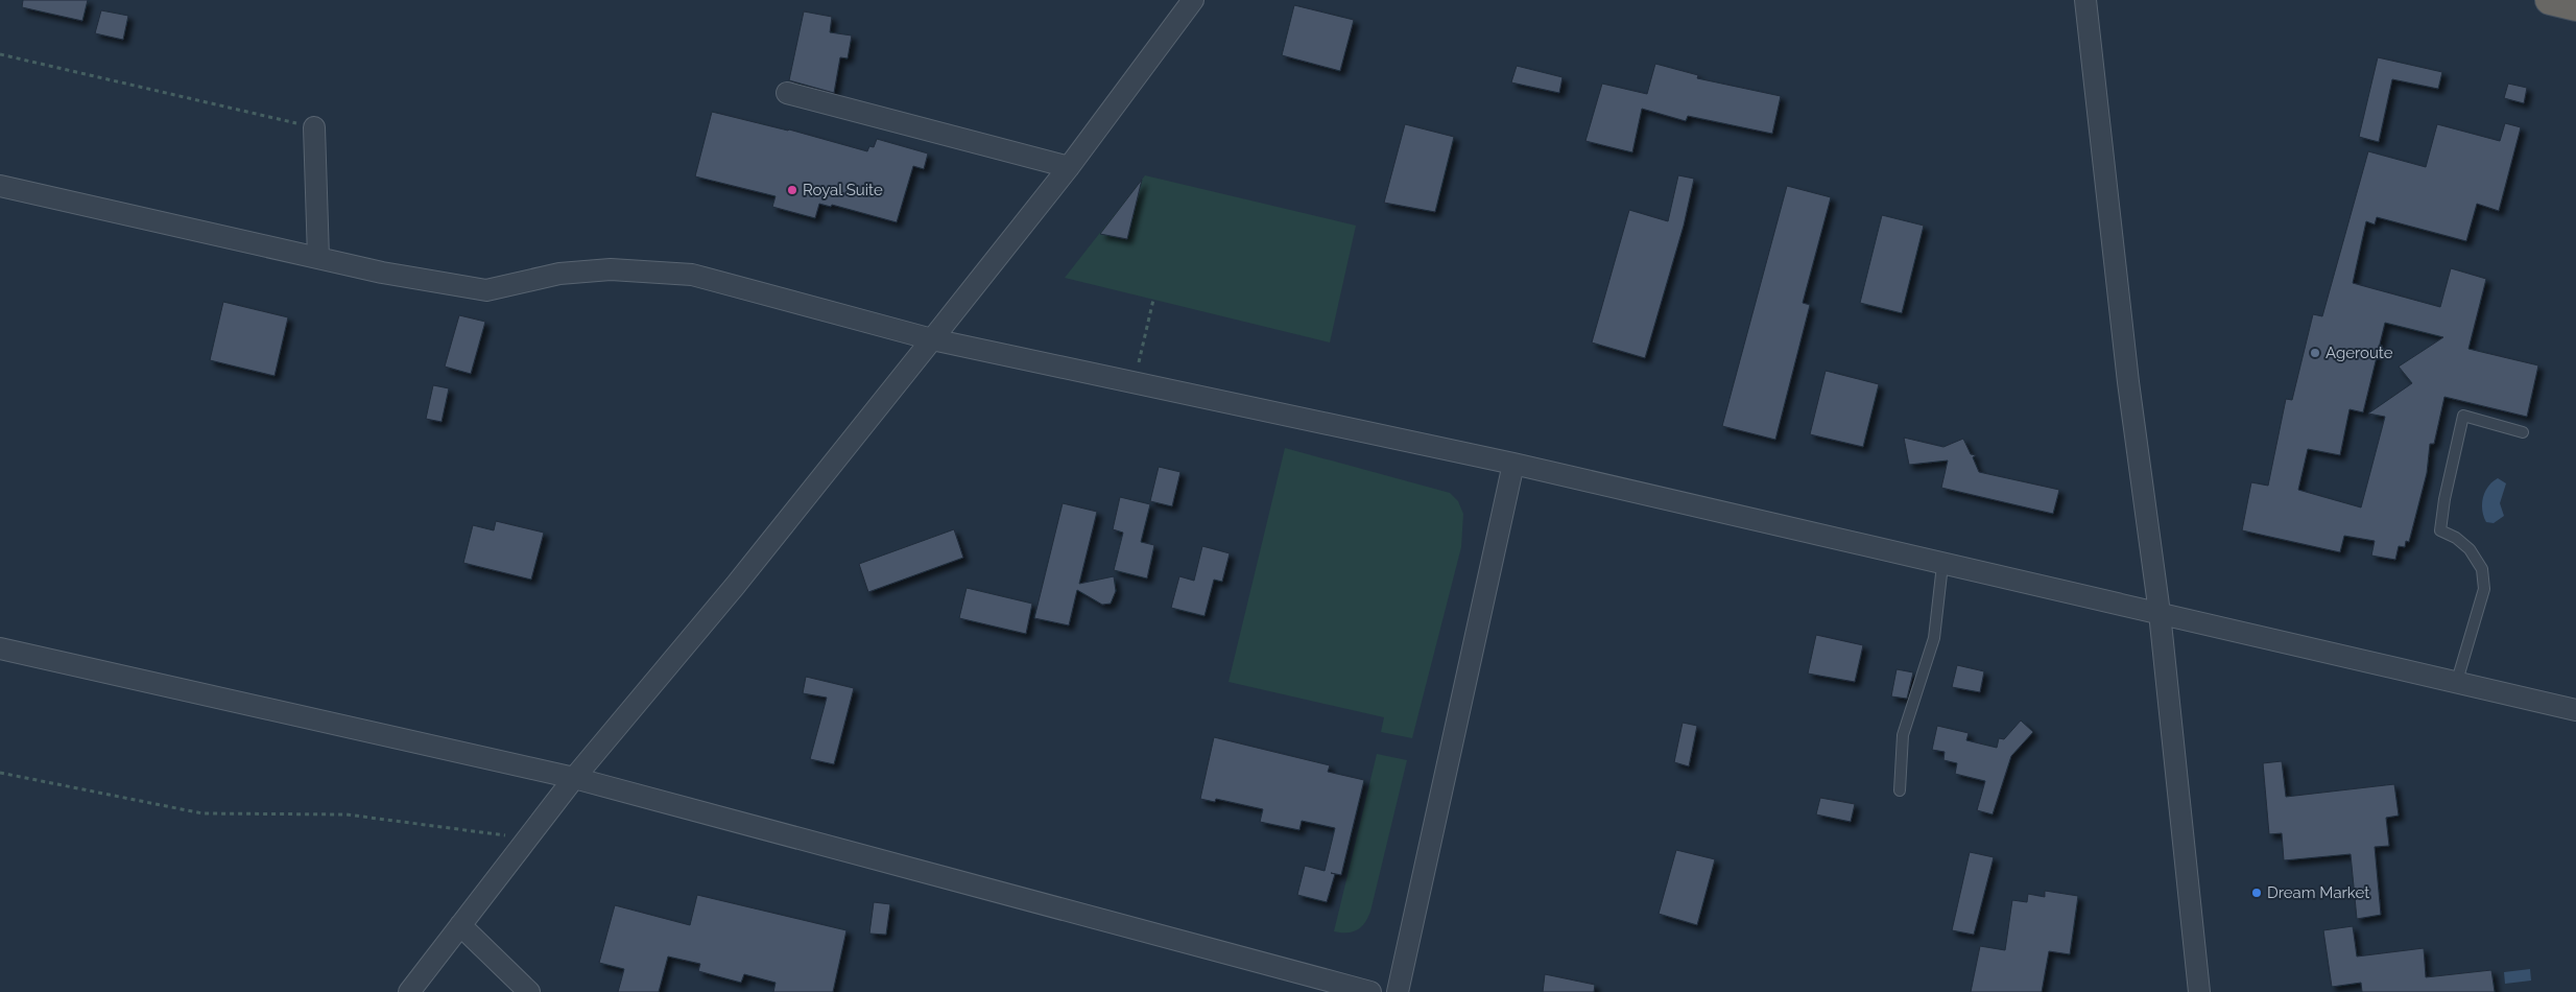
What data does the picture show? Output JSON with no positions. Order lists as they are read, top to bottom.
{
  "places": ["Royal Suite", "Ageroute", "Dream Market"]
}
